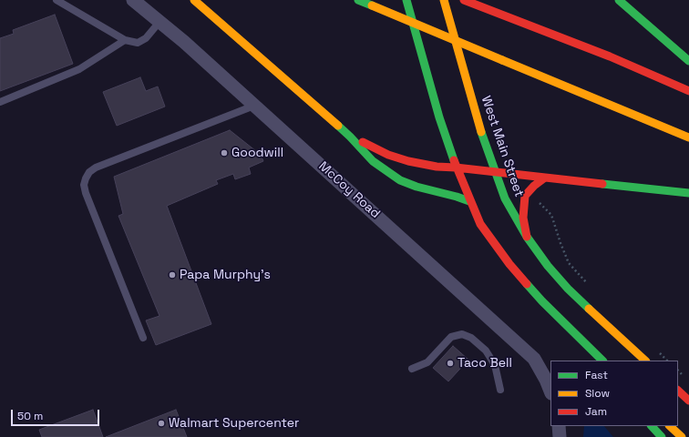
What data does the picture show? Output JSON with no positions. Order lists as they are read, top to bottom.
{
  "streets": {
    "main road": ["West Main Street"],
    "street": ["McCoy Road"]
  },
  "places": [
    "Goodwill",
    "Papa Murphy's",
    "Taco Bell",
    "Walmart Supercenter"
  ],
  "legend": ["Fast", "Slow", "Jam"],
  "scale_bar": "50 m"
}
